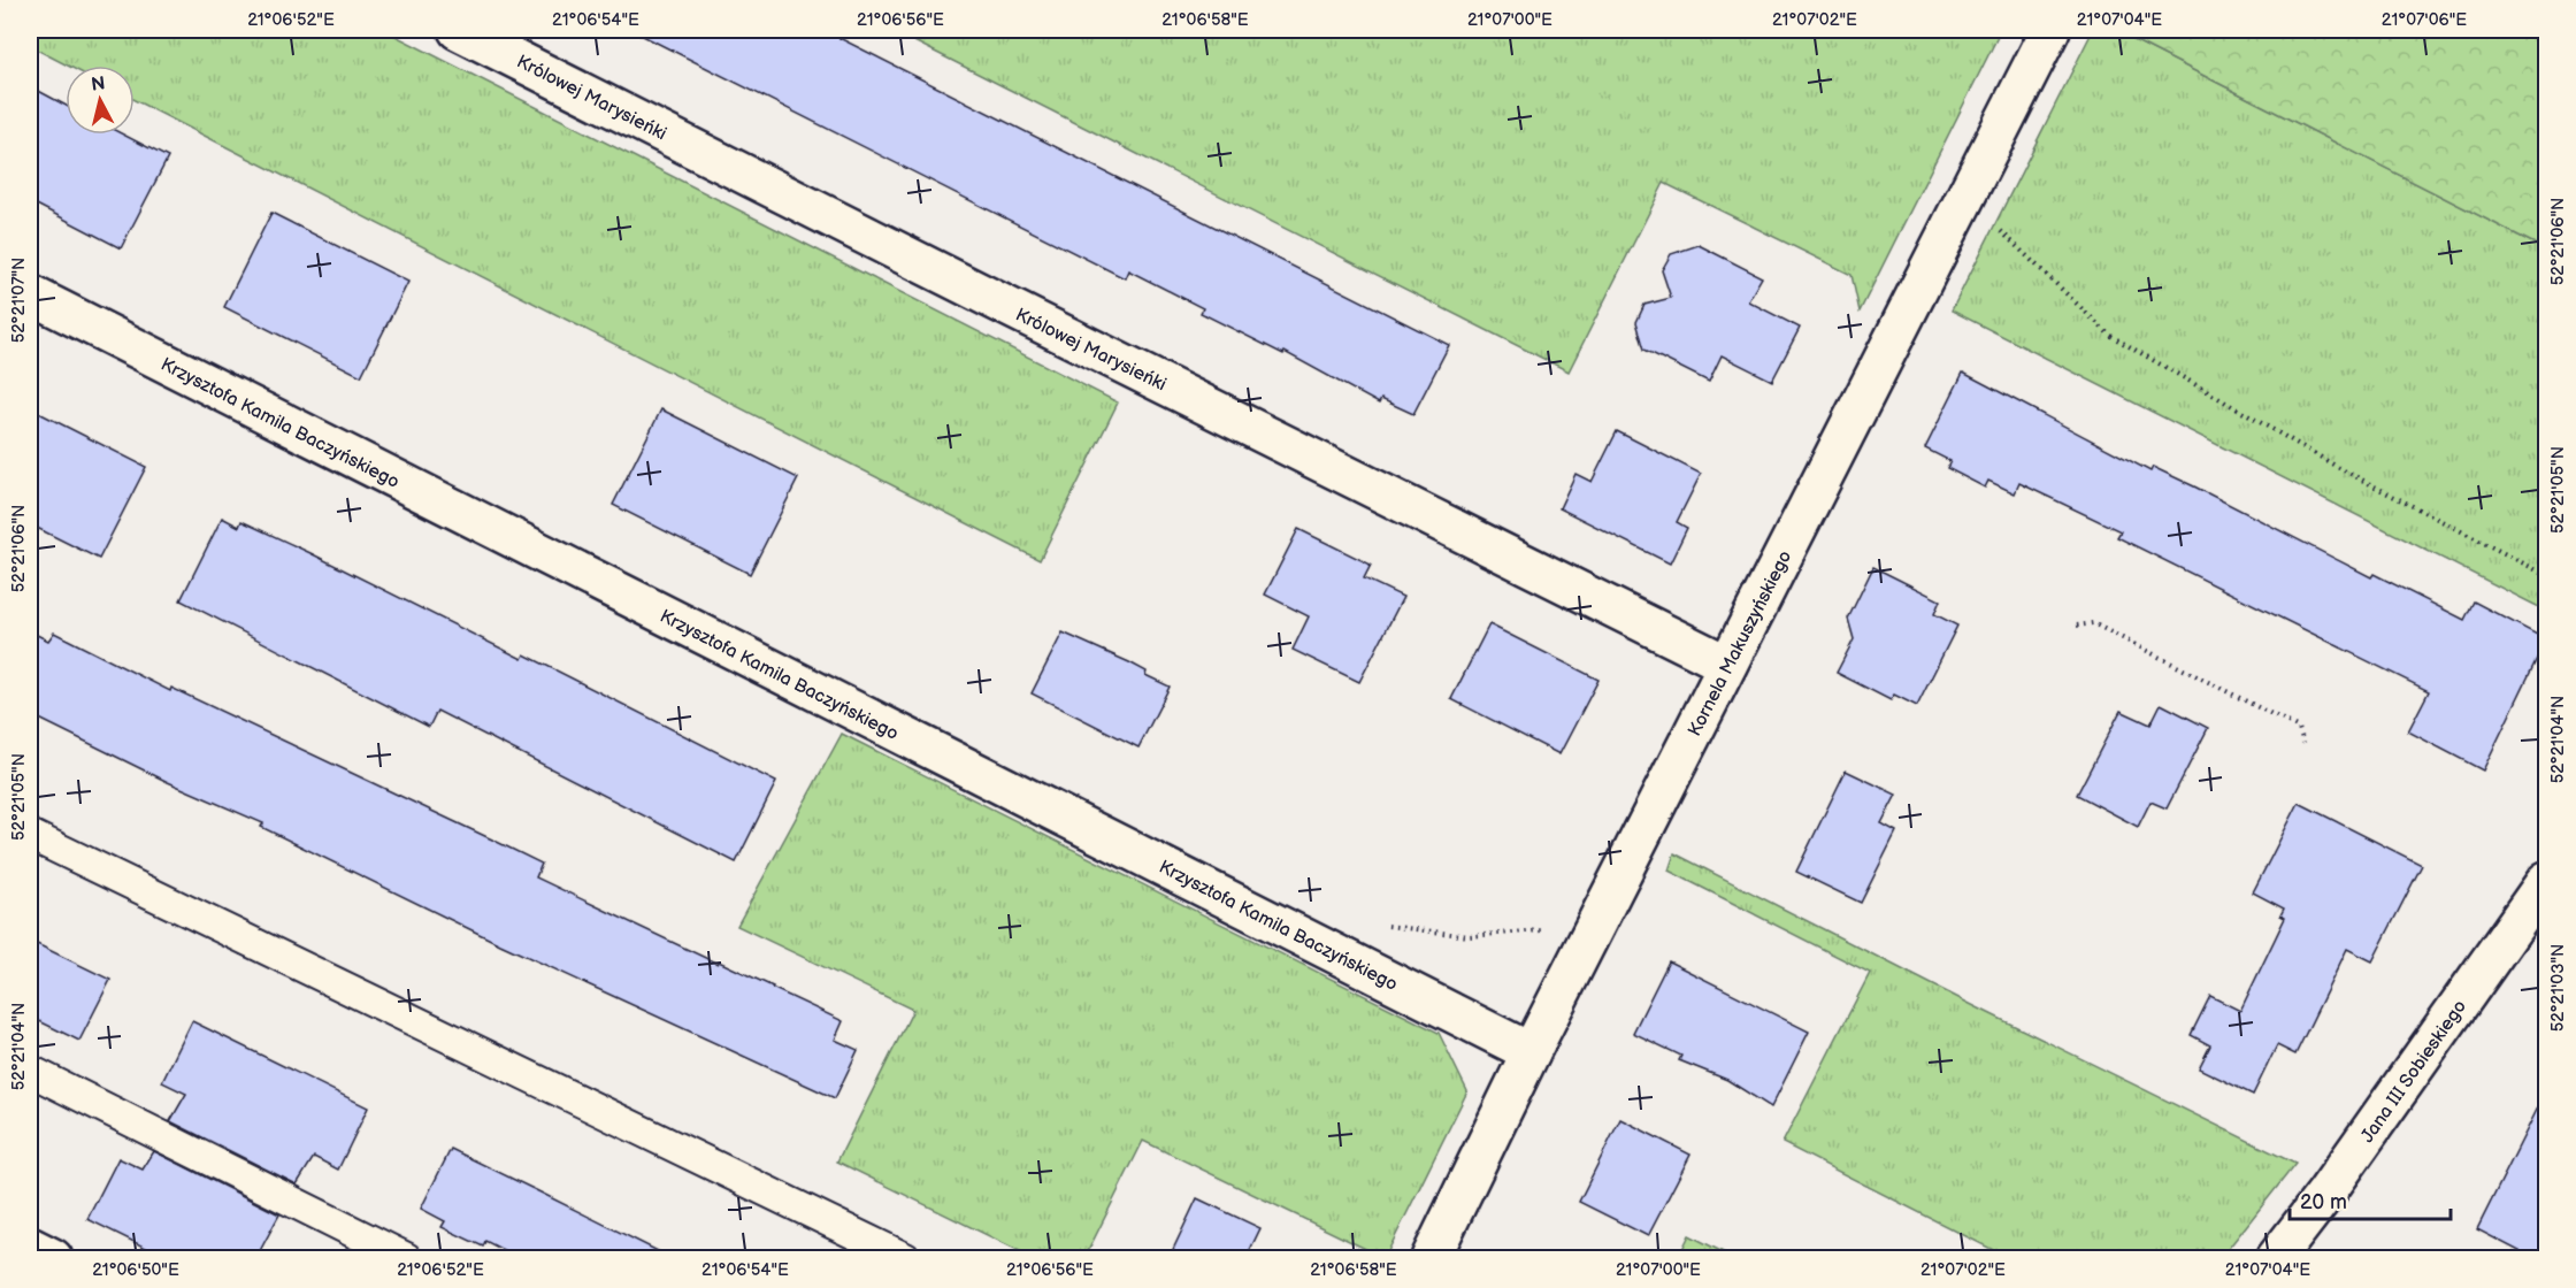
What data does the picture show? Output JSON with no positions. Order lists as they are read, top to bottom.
{
  "streets": {
    "street": [
      "Królowej Marysieńki",
      "Krzysztofa Kamila Baczyńskiego",
      "Kornela Makuszyńskiego",
      "Jana III Sobieskiego"
    ]
  },
  "crossings": [
    ["Królowej Marysieńki", "Kornela Makuszyńskiego"],
    ["Krzysztofa Kamila Baczyńskiego", "Kornela Makuszyńskiego"]
  ],
  "scale_bar": "20 m",
  "north": "top",
  "coordinates": [
    "21°06'52\"E",
    "21°06'54\"E",
    "21°06'56\"E",
    "21°06'58\"E",
    "21°07'00\"E",
    "21°07'02\"E",
    "21°07'04\"E",
    "21°07'06\"E",
    "52°21'06\"N",
    "52°21'07\"N",
    "52°21'05\"N",
    "52°21'04\"N",
    "52°21'03\"N",
    "21°06'50\"E"
  ]
}
